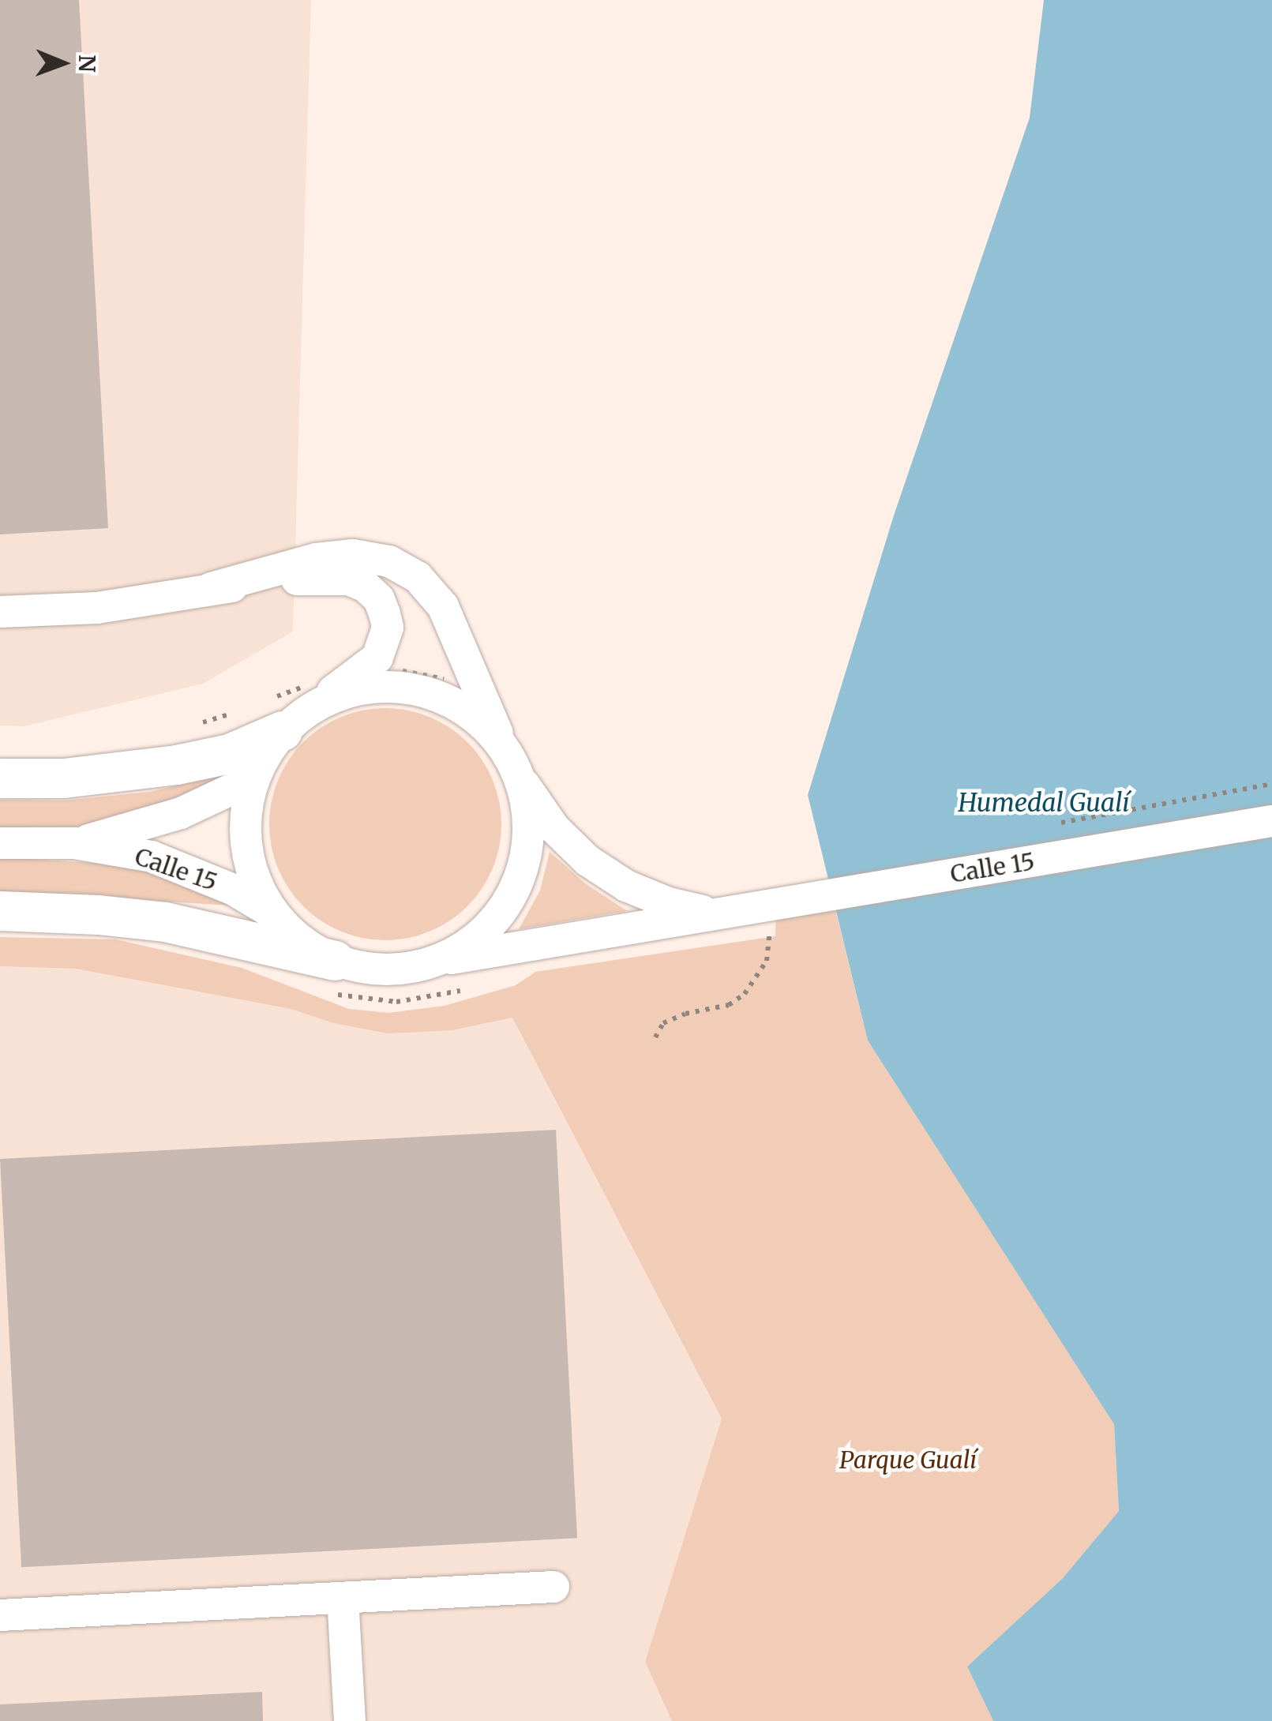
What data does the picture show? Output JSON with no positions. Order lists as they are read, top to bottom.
{
  "streets": {
    "street": ["Calle 15"]
  },
  "water": ["Humedal Gualí"],
  "parks": ["Parque Gualí"],
  "north": "right"
}
